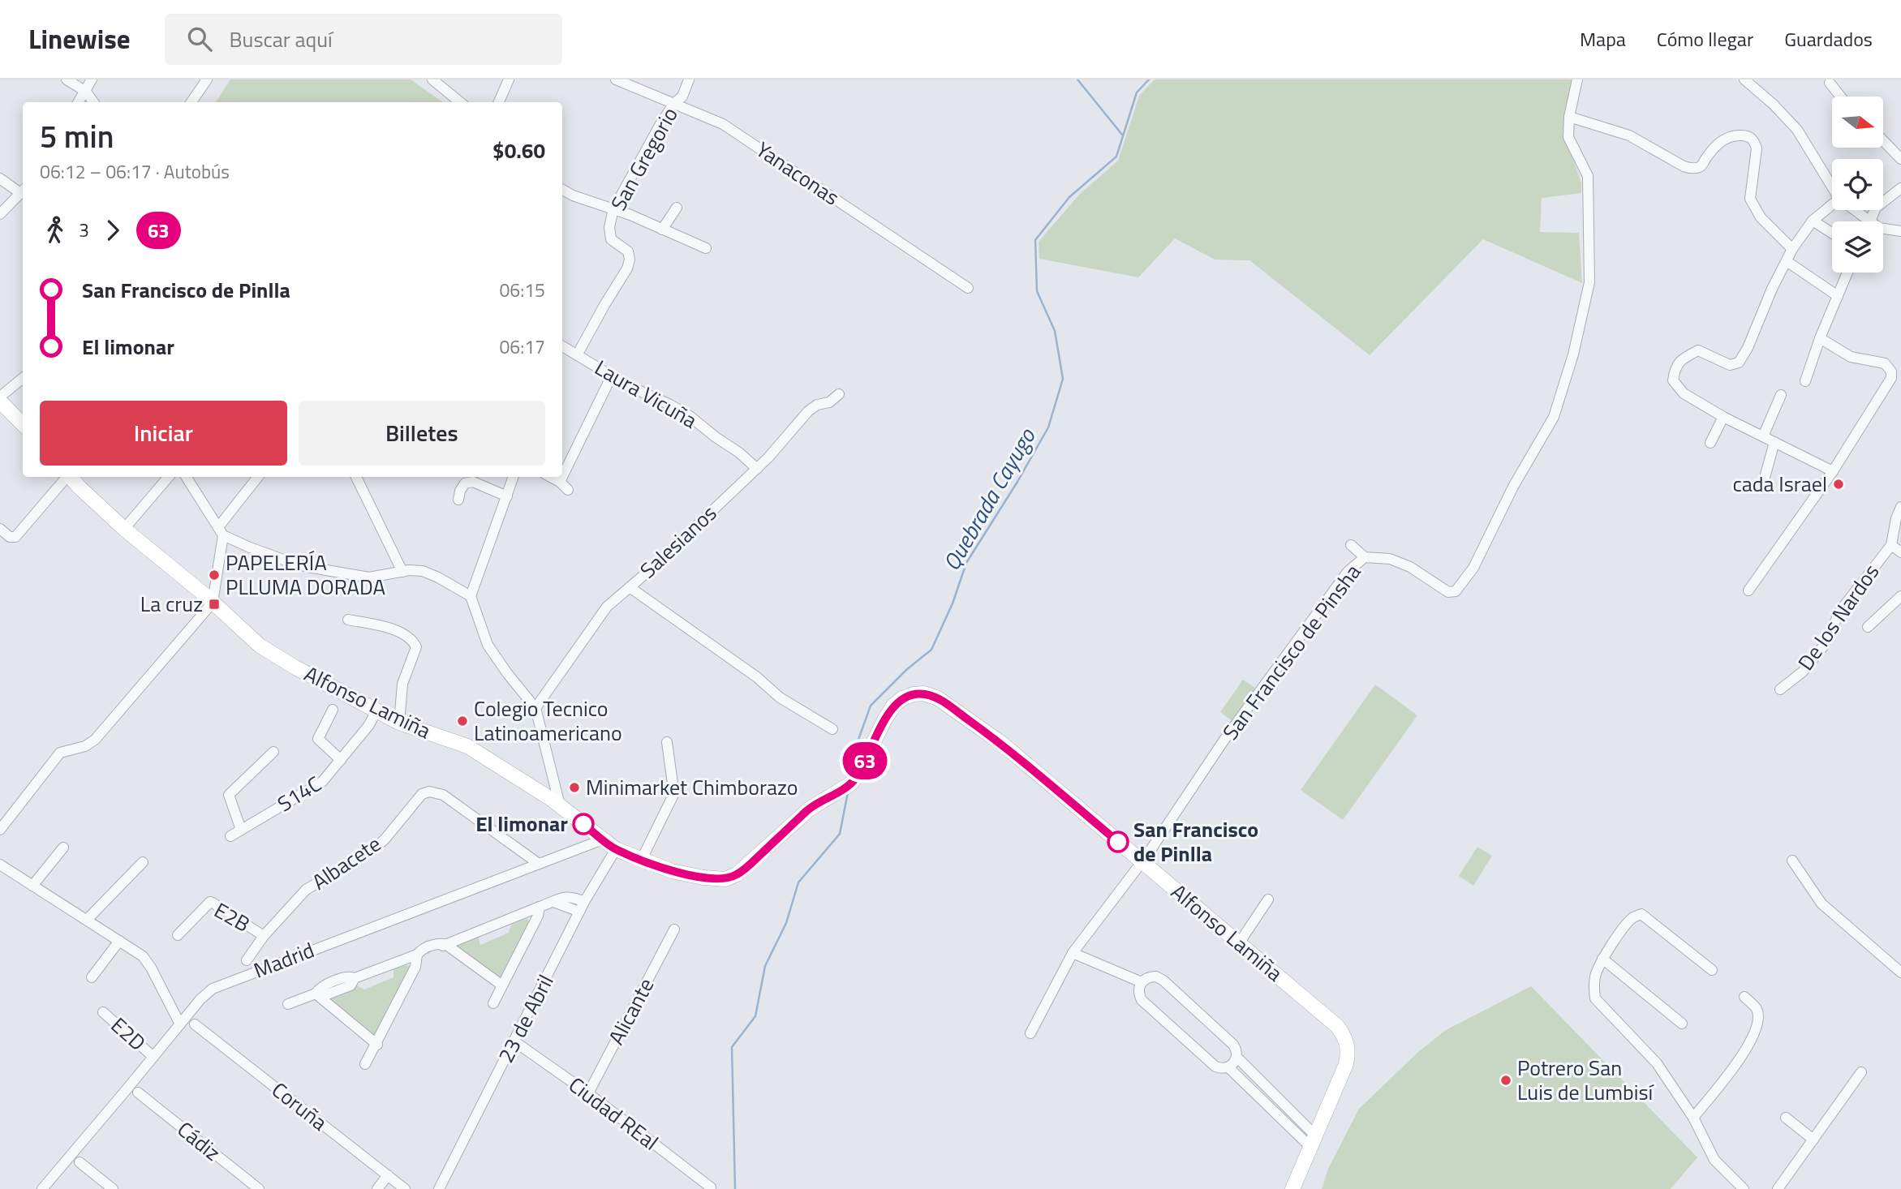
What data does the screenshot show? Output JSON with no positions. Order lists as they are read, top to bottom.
{
  "streets": {
    "street": [
      "San Gregorio",
      "Yanaconas",
      "Laura Vicuña",
      "Salesianos",
      "De los Nardos",
      "San Francisco de Pinsha",
      "Alfonso Lamiña",
      "S14C",
      "Albacete",
      "E2B",
      "Madrid",
      "Alicante",
      "23 de Abril",
      "E2D",
      "Coruña",
      "Ciudad REal",
      "Cádiz"
    ]
  },
  "crossings": [
    ["San Gregorio", "Yanaconas"],
    ["San Gregorio", "Laura Vicuña"],
    ["Laura Vicuña", "Salesianos"],
    ["San Francisco de Pinsha", "Alfonso Lamiña"],
    ["Alfonso Lamiña", "S14C"],
    ["Alfonso Lamiña", "Madrid"],
    ["Alfonso Lamiña", "23 de Abril"],
    ["Albacete", "E2B"],
    ["Albacete", "Madrid"],
    ["Madrid", "E2D"],
    ["Alicante", "Ciudad REal"],
    ["23 de Abril", "Ciudad REal"]
  ],
  "water": ["Quebrada Cayugo"],
  "places": {
    "other": [
      "cada Israel",
      "PAPELERÍA PLLUMA DORADA",
      "Colegio Tecnico Latinoamericano",
      "Minimarket Chimborazo",
      "El limonar",
      "San Francisco de Pinlla",
      "Potrero San Luis de Lumbisí"
    ],
    "transit": ["La cruz"]
  },
  "lines": ["bus line 63"],
  "north": "right",
  "page": {
    "header": "Linewise",
    "search": "Buscar aquí",
    "nav": ["Mapa", "Cómo llegar", "Guardados"],
    "on_map": "63",
    "heading": ["5 min", "06:12 – 06:17 · Autobús", "$0.60"],
    "legs": ["3", "63"],
    "list": [
      {
        "name": "San Francisco de Pinlla",
        "value": "06:15"
      },
      {
        "name": "El limonar",
        "value": "06:17"
      }
    ],
    "buttons": ["Iniciar", "Billetes"]
  }
}
